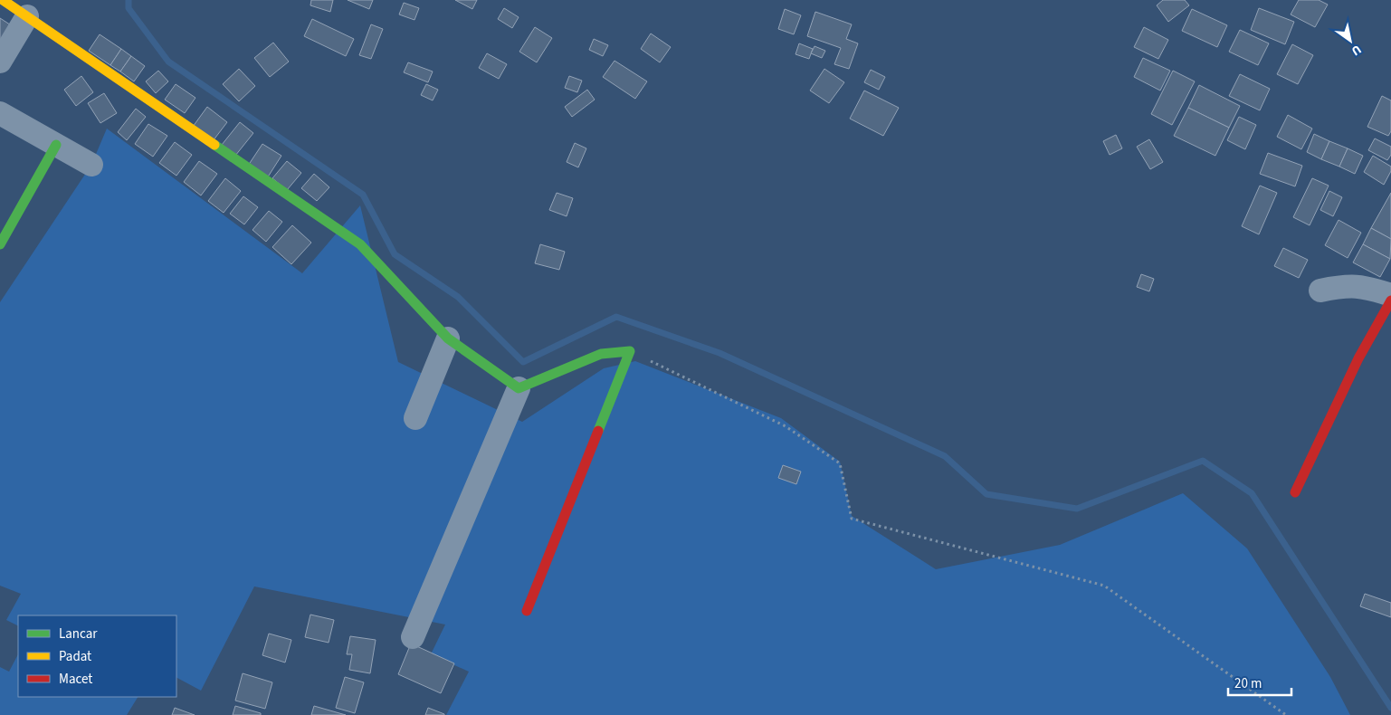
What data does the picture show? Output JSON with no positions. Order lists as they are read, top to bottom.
{
  "legend": ["Lancar", "Padat", "Macet"],
  "scale_bar": "20 m",
  "north": "bottom right"
}
